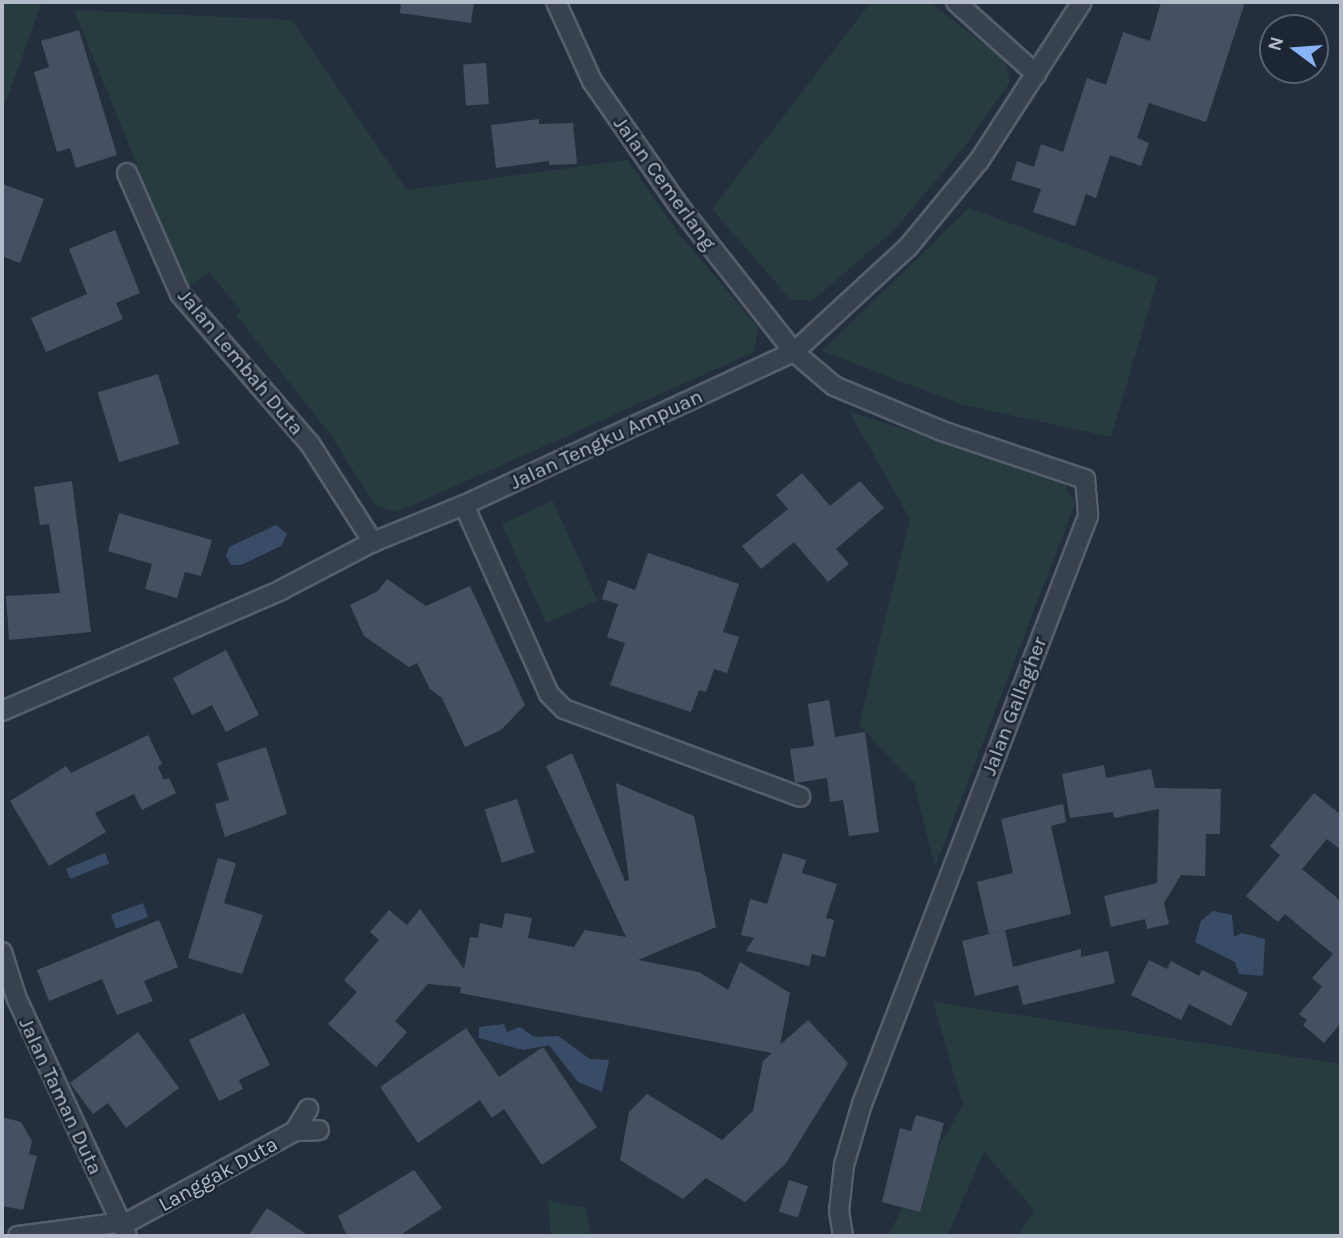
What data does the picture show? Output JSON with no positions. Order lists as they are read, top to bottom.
{
  "streets": {
    "street": [
      "Jalan Cemerlang",
      "Jalan Lembah Duta",
      "Jalan Tengku Ampuan",
      "Jalan Gallagher",
      "Jalan Taman Duta",
      "Langgak Duta"
    ]
  },
  "crossings": [
    ["Jalan Cemerlang", "Jalan Tengku Ampuan"],
    ["Jalan Cemerlang", "Jalan Gallagher"],
    ["Jalan Lembah Duta", "Jalan Tengku Ampuan"],
    ["Jalan Tengku Ampuan", "Jalan Gallagher"],
    ["Jalan Taman Duta", "Langgak Duta"]
  ],
  "north": "left"
}
